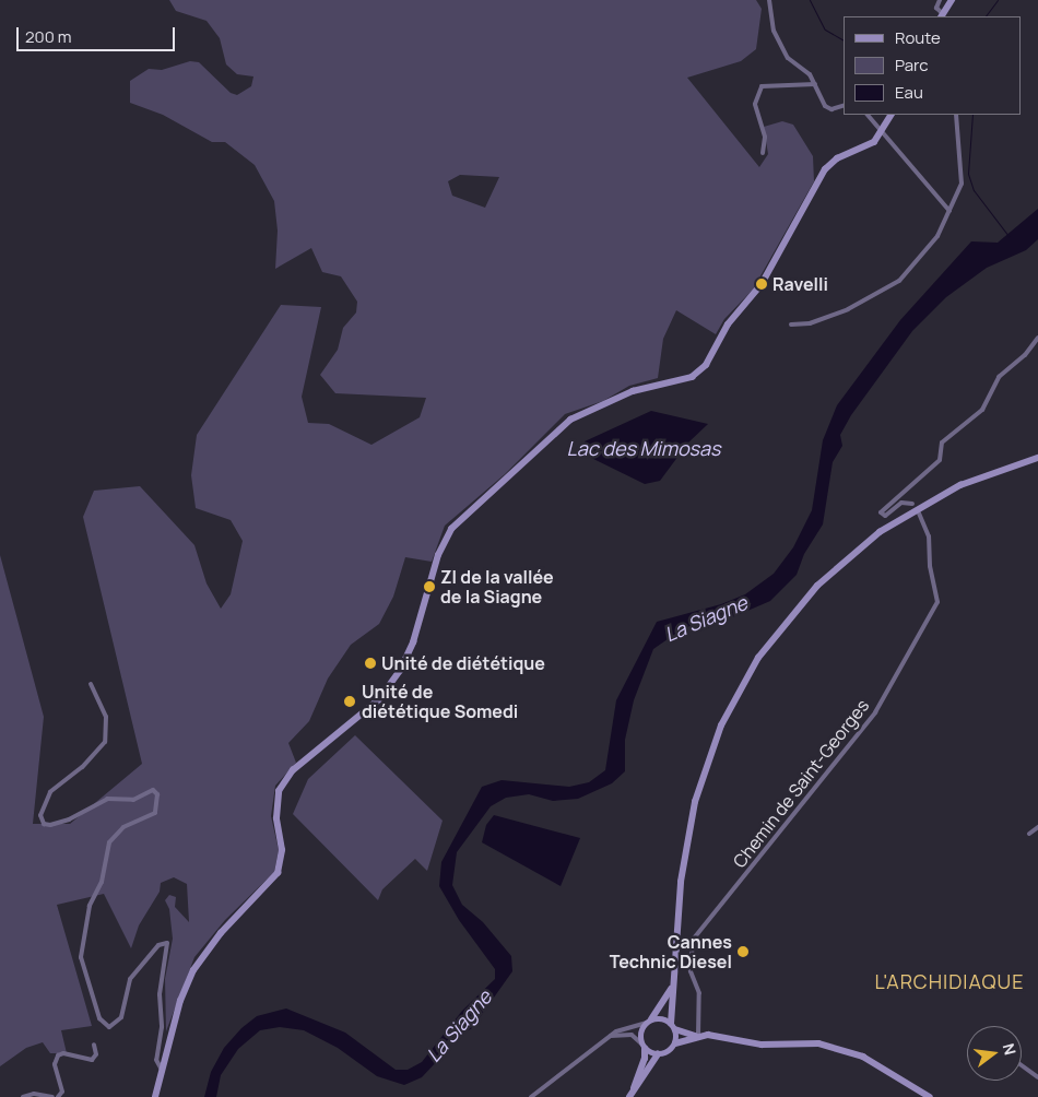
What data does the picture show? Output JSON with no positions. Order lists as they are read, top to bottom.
{
  "streets": {
    "street": ["Chemin de Saint-Georges"]
  },
  "districts": ["L'ARCHIDIAQUE"],
  "water": ["Lac des Mimosas", "La Siagne"],
  "places": [
    "Ravelli",
    "ZI de la vallée de la Siagne",
    "Unité de diététique",
    "Unité de diététique Somedi",
    "Cannes Technic Diesel"
  ],
  "legend": ["Route", "Parc", "Eau"],
  "scale_bar": "200 m",
  "north": "right"
}
